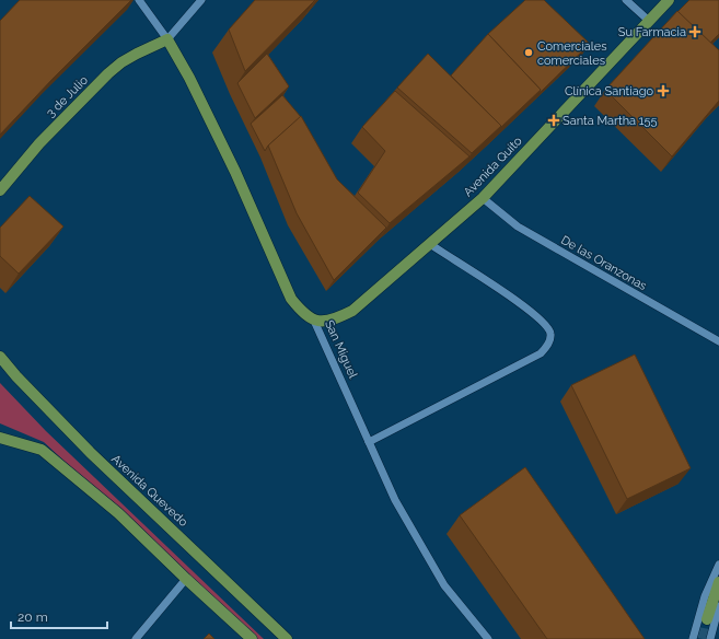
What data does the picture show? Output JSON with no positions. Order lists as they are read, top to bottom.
{
  "streets": {
    "main road": [
      "3 de Julio",
      "Avenida Quito",
      "San Miguel",
      "Avenida Quevedo"
    ],
    "street": ["De las Oranzonas"]
  },
  "crossings": [
    ["3 de Julio", "San Miguel"],
    ["Avenida Quito", "De las Oranzonas"],
    ["Avenida Quito", "San Miguel"]
  ],
  "places": {
    "health": ["Su Farmacia", "Clínica Santiago", "Santa Martha 155"],
    "other": ["Comerciales comerciales"]
  },
  "scale_bar": "20 m"
}
